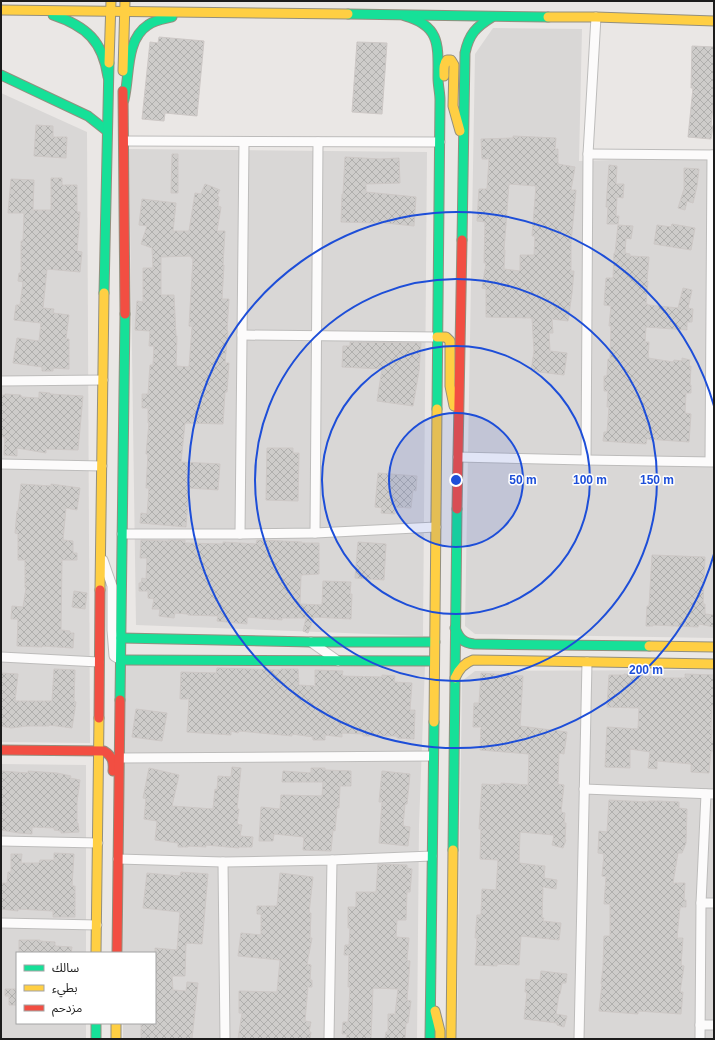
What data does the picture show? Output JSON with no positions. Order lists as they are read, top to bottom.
{
  "legend": ["سالك", "بطيء", "مزدحم"],
  "rings": [
    "50 m",
    "100 m",
    "150 m",
    "200 m"
  ]
}
